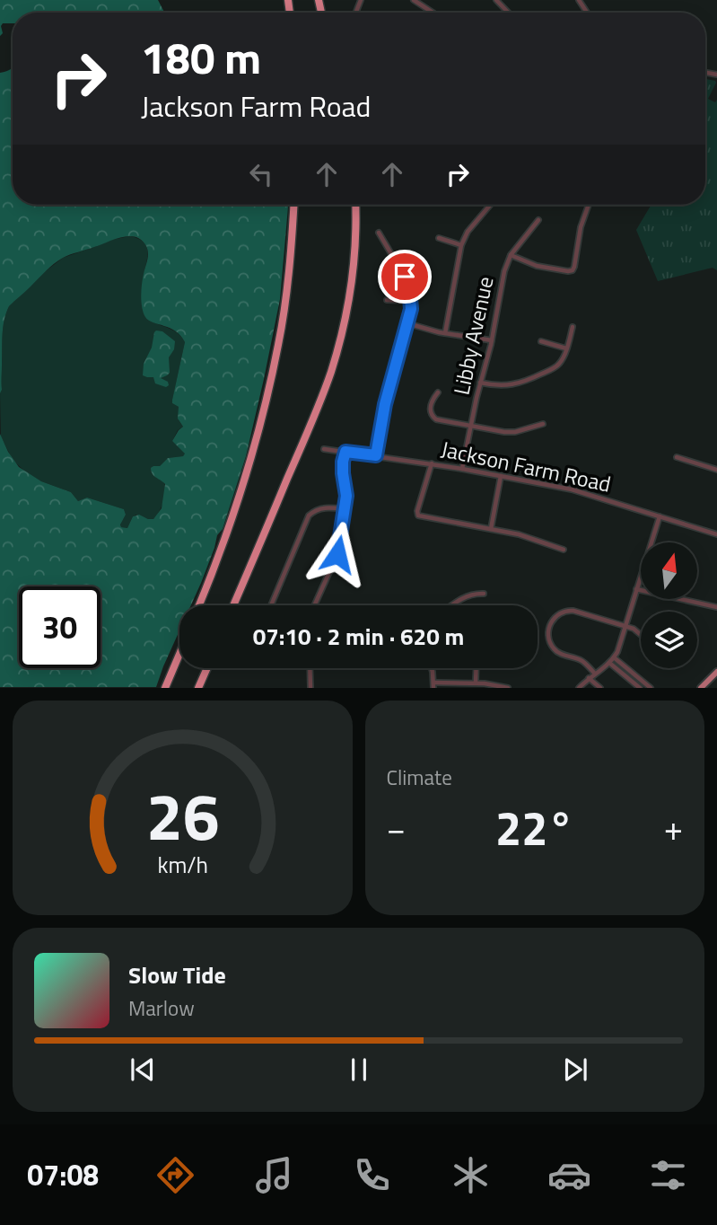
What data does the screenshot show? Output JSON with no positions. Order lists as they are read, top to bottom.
{
  "streets": {
    "street": ["Libby Avenue", "Jackson Farm Road"]
  },
  "crossings": [
    ["Libby Avenue", "Jackson Farm Road"]
  ],
  "north": "top",
  "page": {
    "turn": ["180 m", "Jackson Farm Road"],
    "limit": "30",
    "trip": "07:10 · 2 min · 620 m",
    "tile": "Climate",
    "heat": ["−", "22°", "+"],
    "song": ["Slow Tide", "Marlow"],
    "tabs": "07:08",
    "gauge": ["26", "km/h"]
  }
}
